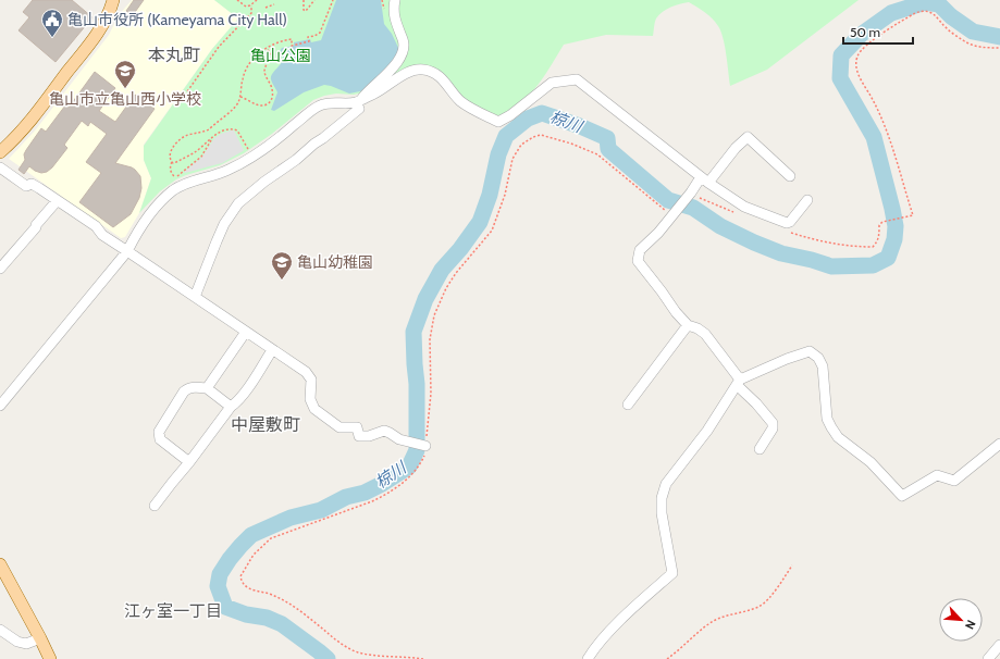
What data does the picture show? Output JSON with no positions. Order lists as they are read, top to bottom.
{
  "districts": ["本丸町", "中屋敷町", "江ヶ室一丁目"],
  "water": ["椋川"],
  "parks": ["亀山公園"],
  "places": {
    "public building": ["亀山市役所 (Kameyama City Hall)"],
    "school or university": ["亀山市立亀山西小学校", "亀山幼稚園"]
  },
  "scale_bar": "50 m",
  "north": "bottom right"
}
